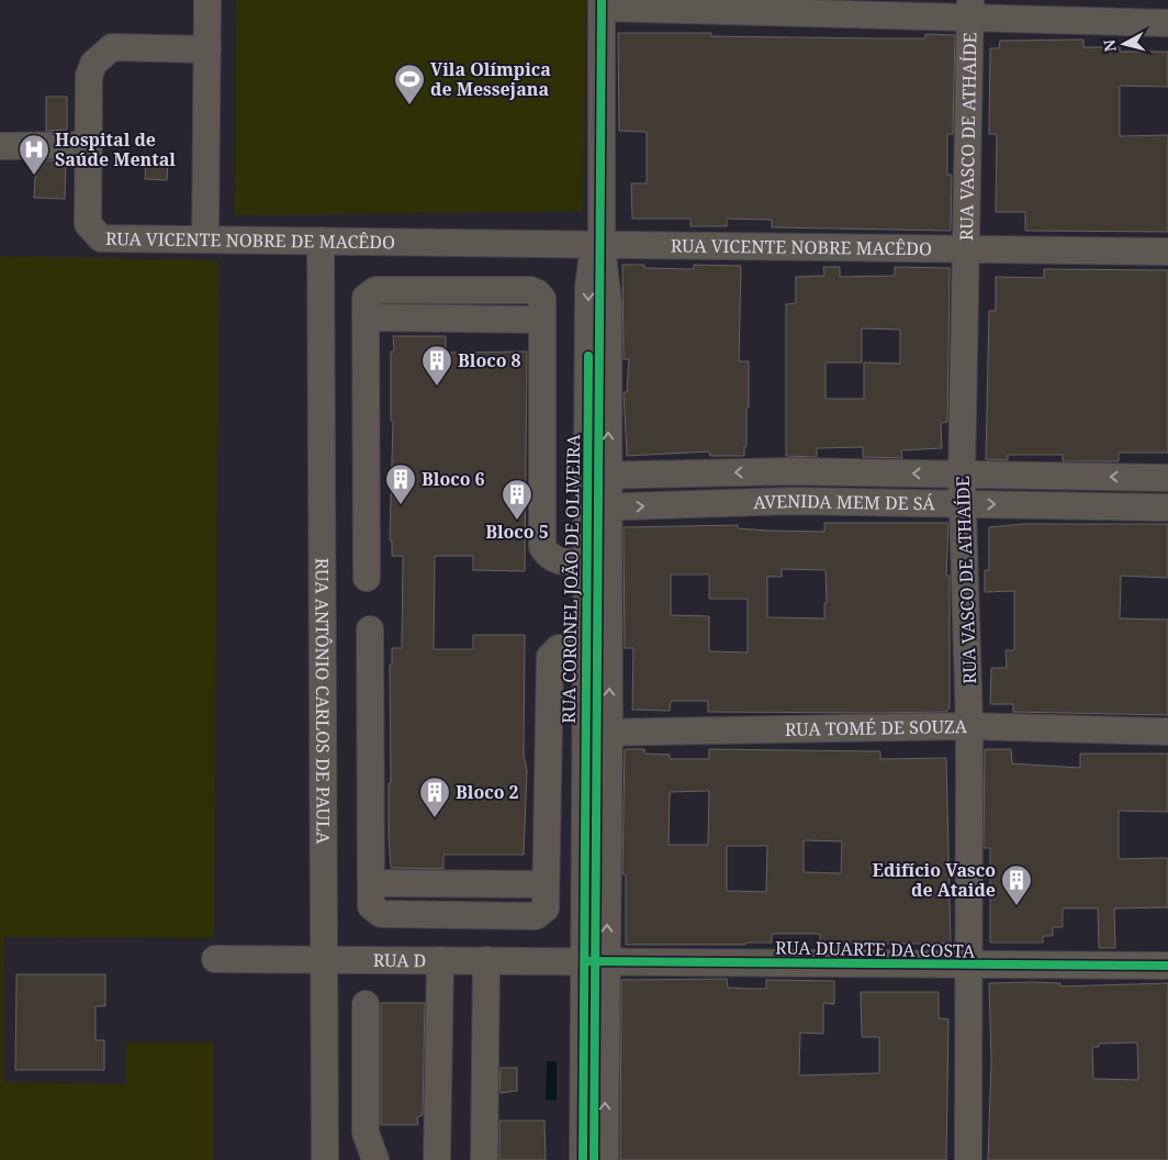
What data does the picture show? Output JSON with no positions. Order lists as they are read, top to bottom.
{
  "streets": {
    "street": [
      "RUA VASCO DE ATHAÍDE",
      "RUA VICENTE NOBRE DE MACÊDO",
      "RUA VICENTE NOBRE MACÊDO",
      "AVENIDA MEM DE SÁ",
      "RUA CORONEL JOÃO DE OLIVEIRA",
      "RUA ANTÔNIO CARLOS DE PAULA",
      "RUA TOMÉ DE SOUZA",
      "RUA DUARTE DA COSTA",
      "RUA D"
    ]
  },
  "crossings": [
    ["RUA VASCO DE ATHAÍDE", "RUA VICENTE NOBRE MACÊDO"],
    ["RUA VASCO DE ATHAÍDE", "AVENIDA MEM DE SÁ"],
    ["RUA VASCO DE ATHAÍDE", "RUA TOMÉ DE SOUZA"],
    ["RUA VASCO DE ATHAÍDE", "RUA DUARTE DA COSTA"],
    ["RUA VICENTE NOBRE DE MACÊDO", "RUA VICENTE NOBRE MACÊDO"],
    ["RUA VICENTE NOBRE DE MACÊDO", "RUA CORONEL JOÃO DE OLIVEIRA"],
    ["RUA VICENTE NOBRE DE MACÊDO", "RUA ANTÔNIO CARLOS DE PAULA"],
    ["RUA VICENTE NOBRE MACÊDO", "RUA CORONEL JOÃO DE OLIVEIRA"],
    ["AVENIDA MEM DE SÁ", "RUA CORONEL JOÃO DE OLIVEIRA"],
    ["RUA CORONEL JOÃO DE OLIVEIRA", "RUA TOMÉ DE SOUZA"],
    ["RUA CORONEL JOÃO DE OLIVEIRA", "RUA DUARTE DA COSTA"],
    ["RUA CORONEL JOÃO DE OLIVEIRA", "RUA D"],
    ["RUA ANTÔNIO CARLOS DE PAULA", "RUA D"],
    ["RUA DUARTE DA COSTA", "RUA D"]
  ],
  "places": {
    "sports": ["Vila Olímpica de Messejana"],
    "hospital": ["Hospital de Saúde Mental"],
    "building": [
      "Bloco 8",
      "Bloco 6",
      "Bloco 5",
      "Bloco 2",
      "Edifício Vasco de Ataide"
    ]
  },
  "north": "left"
}
